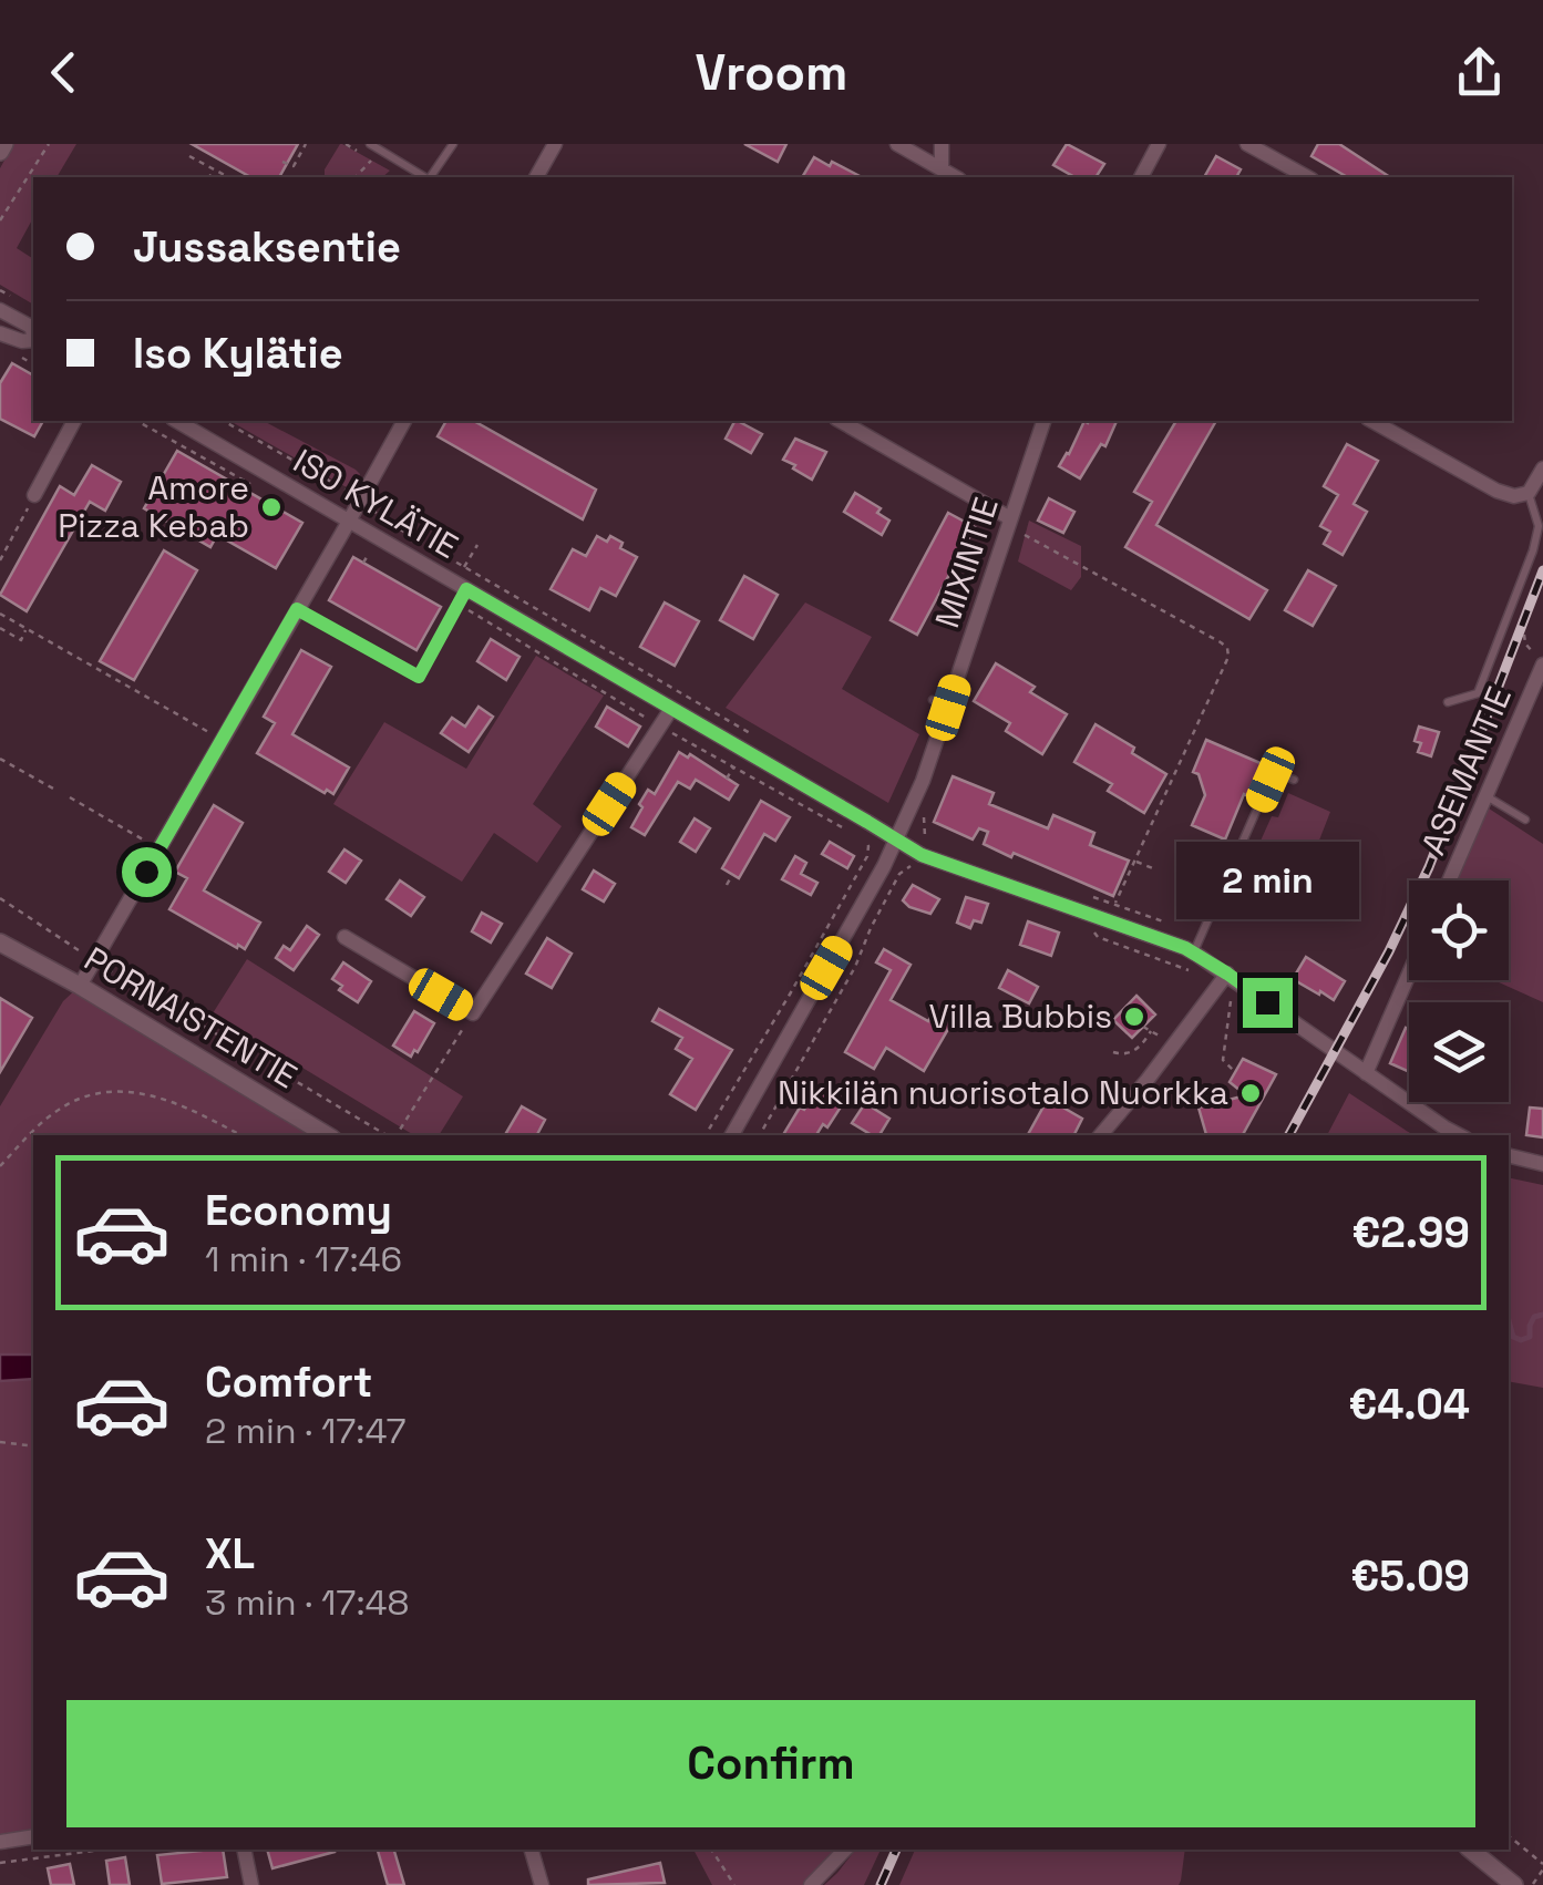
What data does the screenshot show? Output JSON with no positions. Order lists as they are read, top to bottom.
{
  "streets": {
    "street": [
      "ISO KYLÄTIE",
      "MIXINTIE",
      "ASEMANTIE",
      "PORNAISTENTIE"
    ]
  },
  "crossings": [
    ["ISO KYLÄTIE", "MIXINTIE"]
  ],
  "places": ["Amore Pizza Kebab", "Villa Bubbis", "Nikkilän nuorisotalo Nuorkka"],
  "page": {
    "header": "Vroom",
    "banner": ["Jussaksentie", "Iso Kylätie"],
    "bubble": "2 min",
    "list": [
      {
        "name": "Economy",
        "note": "1 min · 17:46",
        "value": "€2.99"
      },
      {
        "name": "Comfort",
        "note": "2 min · 17:47",
        "value": "€4.04"
      },
      {
        "name": "XL",
        "note": "3 min · 17:48",
        "value": "€5.09"
      }
    ],
    "buttons": "Confirm"
  }
}
